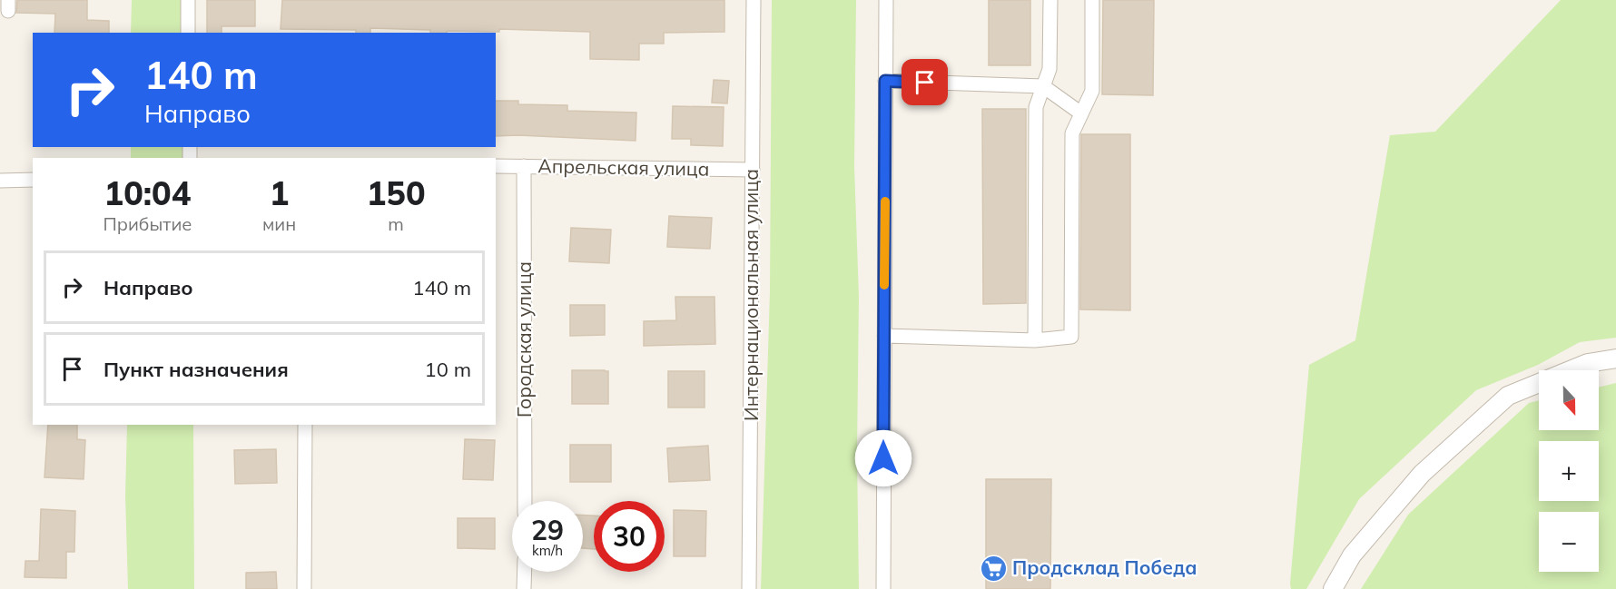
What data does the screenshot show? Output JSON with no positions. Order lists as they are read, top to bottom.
{
  "streets": {
    "street": ["Апрельская улица", "Интернациональная улица", "Городская улица"]
  },
  "crossings": [
    ["Апрельская улица", "Интернациональная улица"],
    ["Апрельская улица", "Городская улица"]
  ],
  "places": {
    "supermarket": ["Продсклад Победа"]
  },
  "north": "bottom",
  "page": {
    "turn": ["140 m", "Направо"],
    "eta": [
      "10:04",
      "Прибытие",
      "1",
      "мин",
      "150",
      "m"
    ],
    "list": [
      {
        "name": "Направо",
        "value": "140 m"
      },
      {
        "name": "Пункт назначения",
        "value": "10 m"
      }
    ],
    "map_buttons": ["+", "−"],
    "speed": "29 km/h",
    "limit": "30"
  }
}
